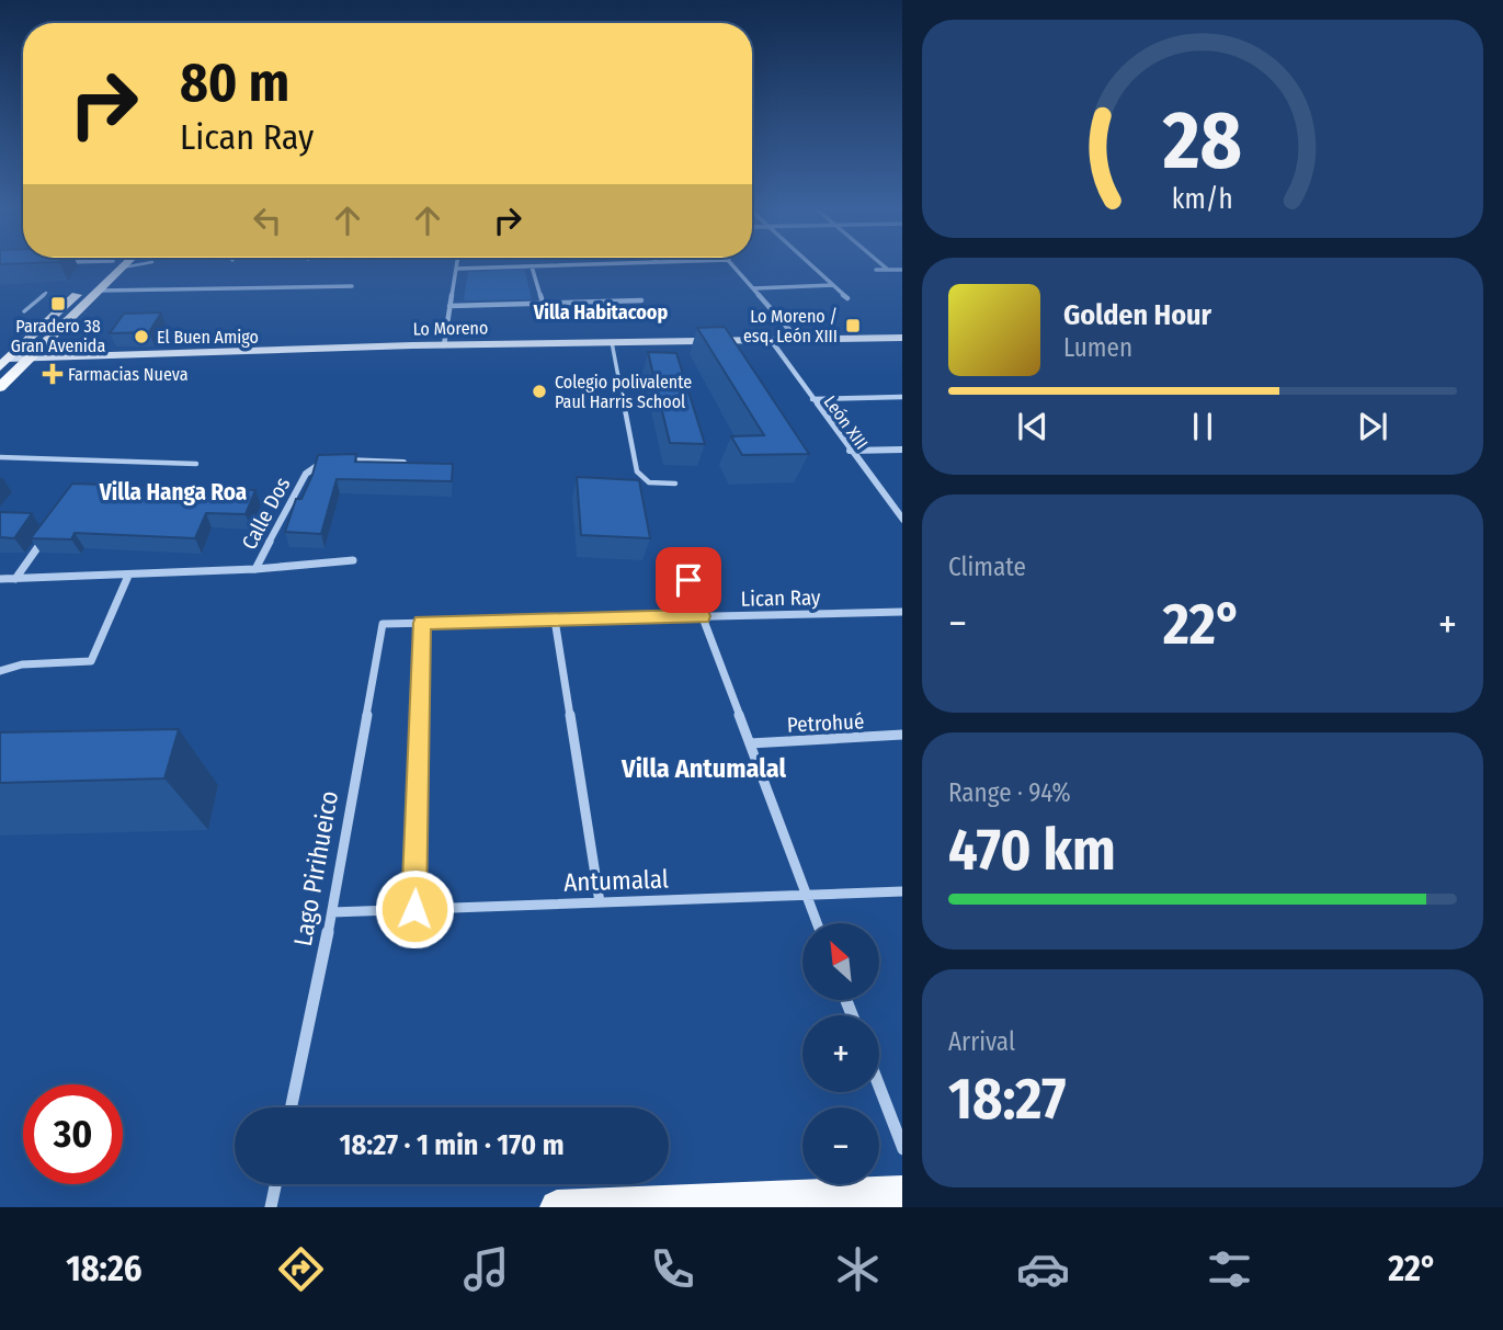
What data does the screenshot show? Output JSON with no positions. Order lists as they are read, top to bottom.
{
  "streets": {
    "street": [
      "Lo Moreno",
      "León XIII",
      "Calle Dos",
      "Lican Ray",
      "Petrohué",
      "Lago Pirihueico",
      "Antumalal"
    ]
  },
  "crossings": [
    ["Lo Moreno", "León XIII"],
    ["Lican Ray", "Lago Pirihueico"],
    ["Lago Pirihueico", "Antumalal"]
  ],
  "districts": ["Villa Habitacoop", "Villa Hanga Roa", "Villa Antumalal"],
  "places": {
    "transit": ["Paradero 38 Gran Avenida", "Lo Moreno / esq. León XIII"],
    "other": ["El Buen Amigo", "Colegio polivalente Paul Harris School"],
    "health": ["Farmacias Nueva"]
  },
  "north": "top left",
  "page": {
    "turn": ["80 m", "Lican Ray"],
    "song": ["Golden Hour", "Lumen"],
    "tile": [
      "Climate",
      ["Range · 94%", "470 km"],
      ["Arrival", "18:27"]
    ],
    "heat": ["−", "22°", "+"],
    "map_buttons": ["+", "−"],
    "limit": "30",
    "trip": "18:27 · 1 min · 170 m",
    "tabs": ["18:26", "22°"],
    "gauge": ["28", "km/h"]
  }
}
